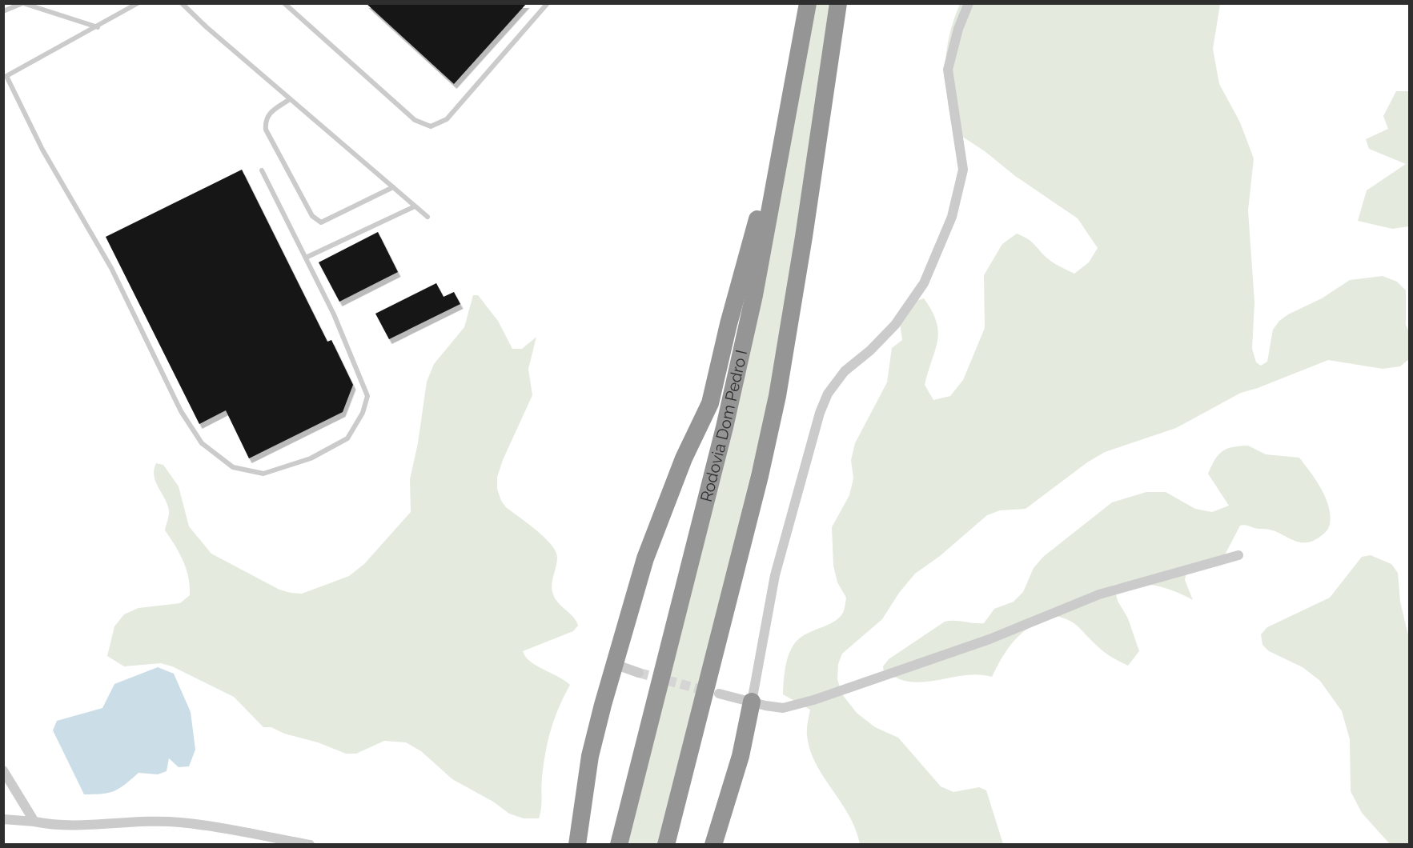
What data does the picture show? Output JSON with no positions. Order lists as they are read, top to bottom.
{
  "streets": {
    "highway": ["Rodovia Dom Pedro I"]
  }
}
